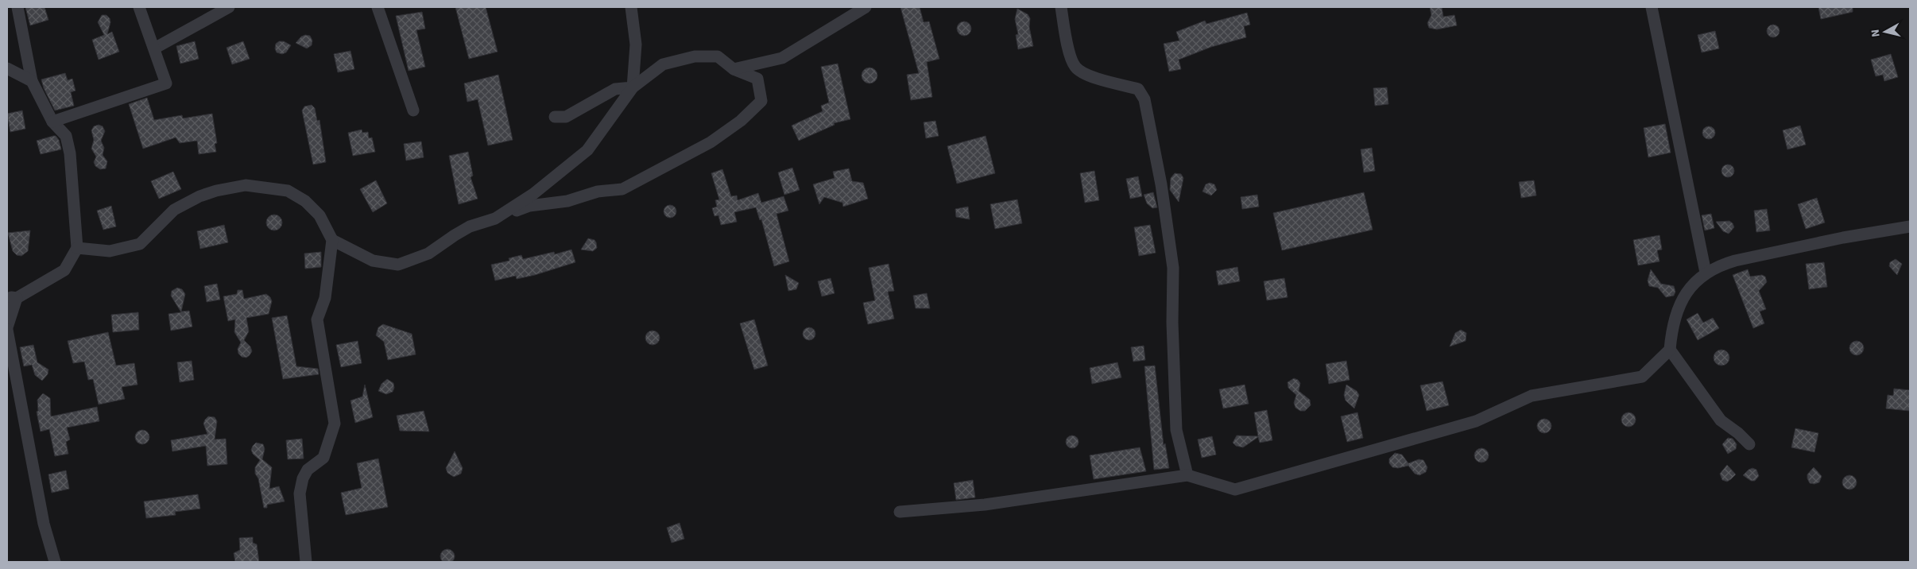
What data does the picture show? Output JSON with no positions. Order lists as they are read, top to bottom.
{
  "north": "left"
}
